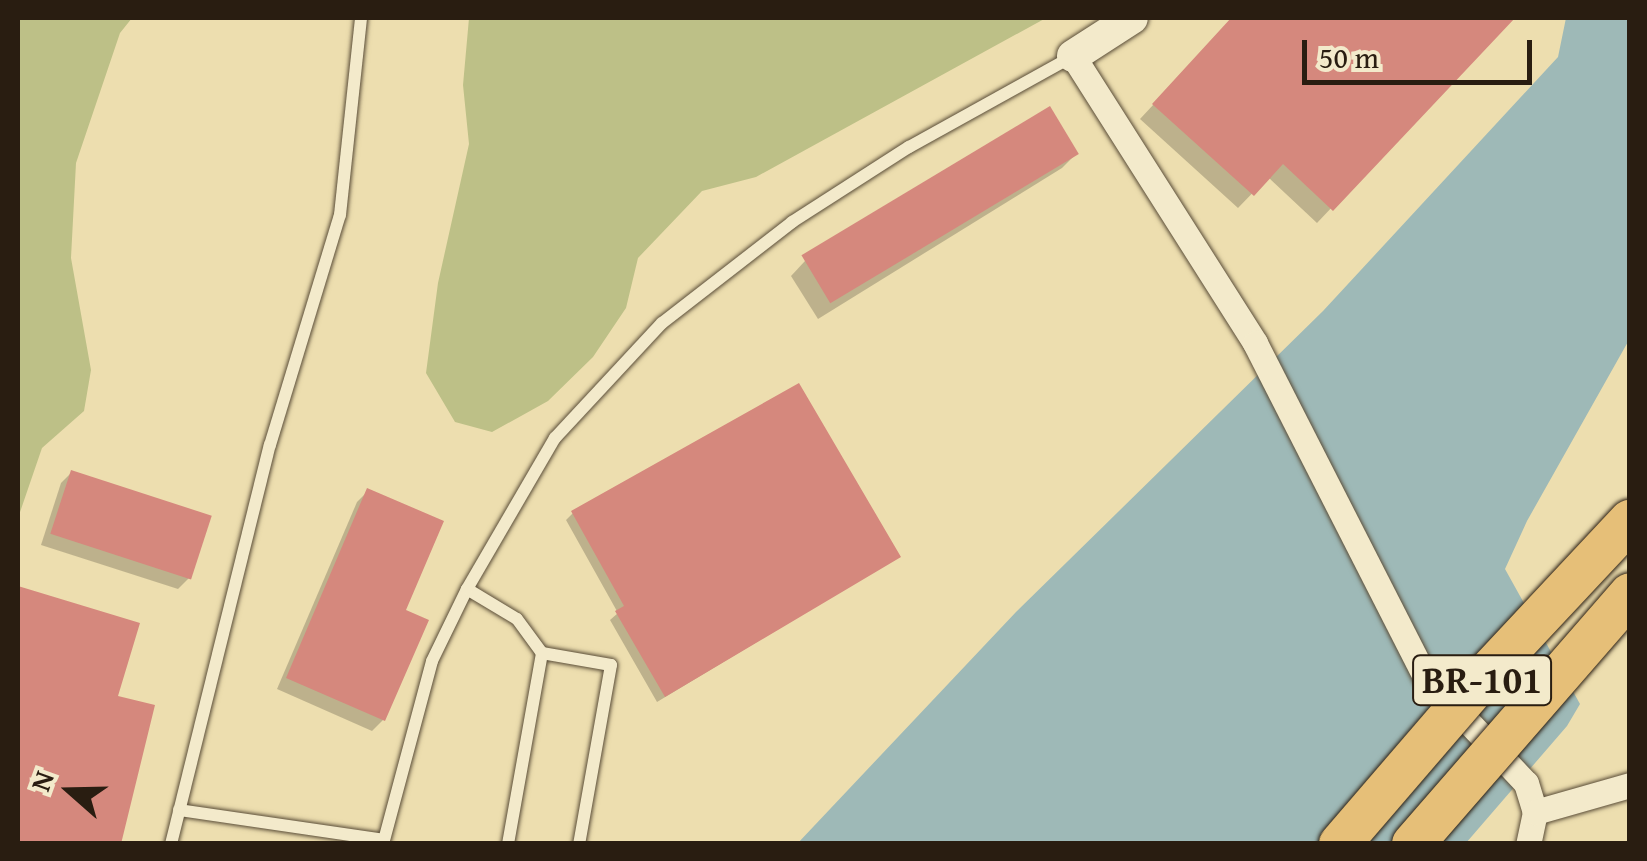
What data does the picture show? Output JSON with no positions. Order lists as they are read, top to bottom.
{
  "streets": {
    "highway": ["BR-101"]
  },
  "scale_bar": "50 m",
  "north": "left"
}
